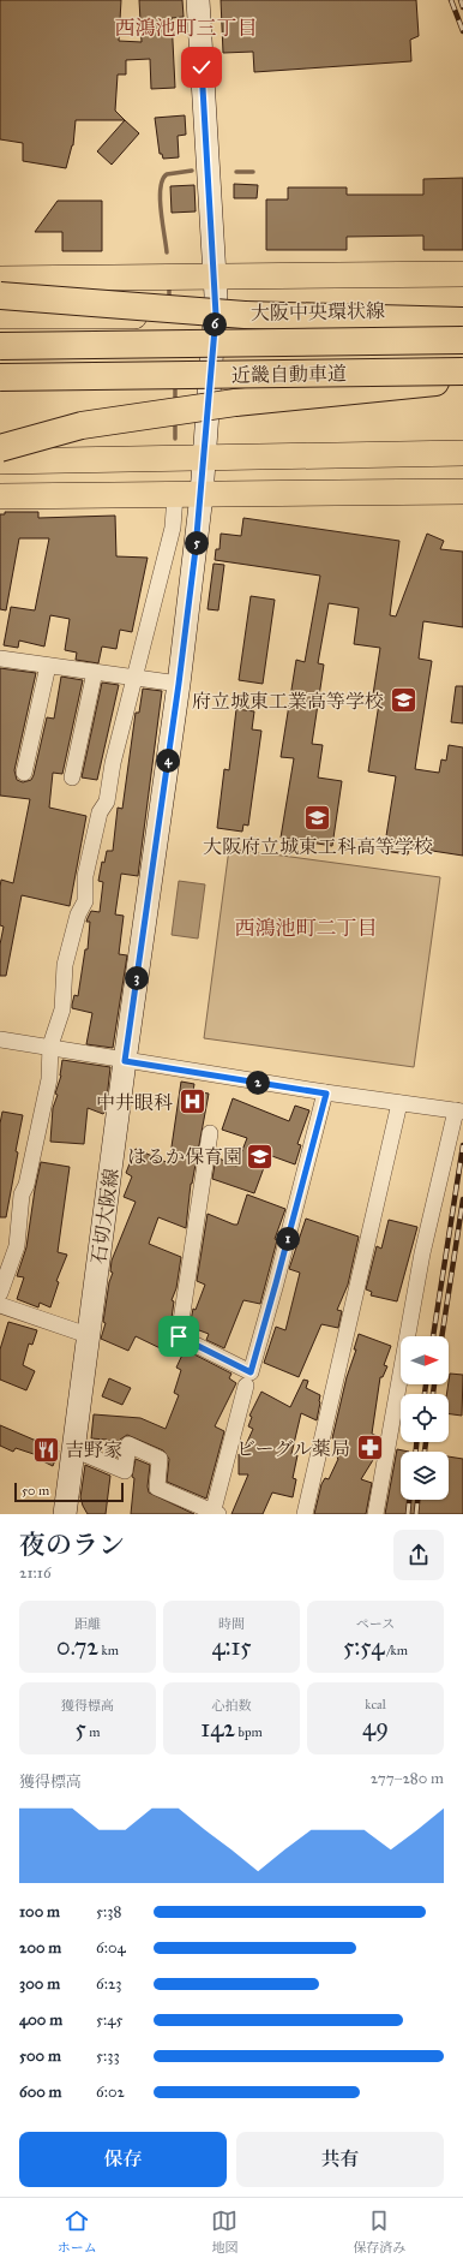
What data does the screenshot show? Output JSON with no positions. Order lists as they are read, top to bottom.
{
  "streets": {
    "highway": ["近畿自動車道"],
    "main road": ["大阪中央環状線", "石切大阪線"]
  },
  "crossings": [
    ["大阪中央環状線", "石切大阪線"]
  ],
  "districts": ["西鴻池町三丁目", "西鴻池町二丁目"],
  "places": {
    "school or university": ["府立城東工業高等学校", "大阪府立城東工科高等学校", "はるか保育園"],
    "hospital": ["中井眼科"],
    "pharmacy": ["ビーグル薬局"],
    "restaurant": ["吉野家"]
  },
  "scale_bar": "50 m",
  "north": "right",
  "page": {
    "pins": [
      "6",
      "5",
      "4",
      "3",
      "2",
      "1"
    ],
    "scale": "50 m",
    "heading": ["夜のラン", "21:16"],
    "stats": [
      ["距離", "0.72 km"],
      ["時間", "4:15"],
      ["ペース", "5:54 /km"],
      ["獲得標高", "5 m"],
      ["心拍数", "142 bpm"],
      ["kcal", "49"]
    ],
    "chart": ["獲得標高", "277–280 m"],
    "list": [
      {
        "name": "100 m",
        "note": "5:38"
      },
      {
        "name": "200 m",
        "note": "6:04"
      },
      {
        "name": "300 m",
        "note": "6:23"
      },
      {
        "name": "400 m",
        "note": "5:45"
      },
      {
        "name": "500 m",
        "note": "5:33"
      },
      {
        "name": "600 m",
        "note": "6:02"
      }
    ],
    "buttons": ["保存", "共有"],
    "tabs": ["ホーム", "地図", "保存済み"]
  }
}
